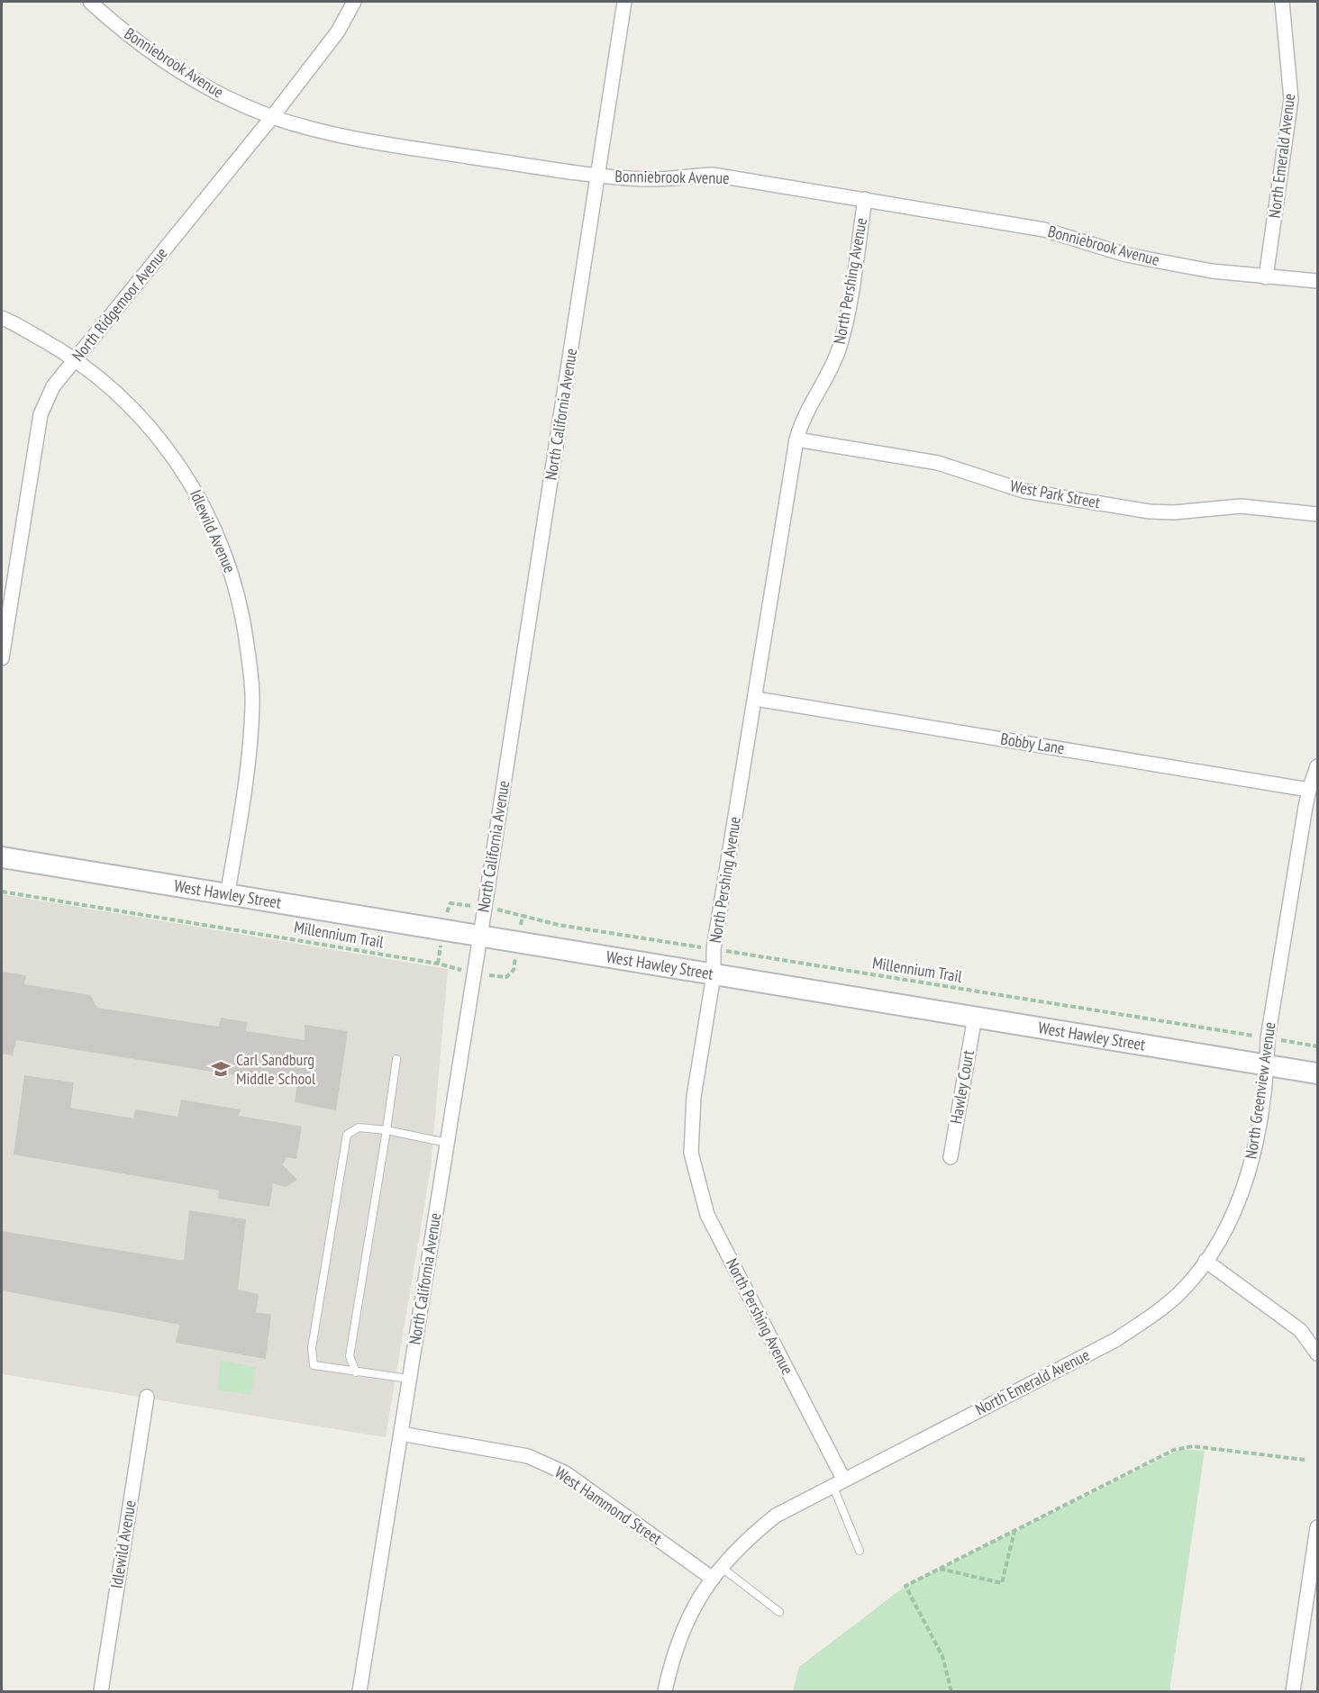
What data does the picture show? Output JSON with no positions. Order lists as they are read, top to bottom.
{
  "streets": {
    "street": [
      "Bonniebrook Avenue",
      "North Emerald Avenue",
      "North Pershing Avenue",
      "North Ridgemoor Avenue",
      "North California Avenue",
      "West Park Street",
      "Idlewild Avenue",
      "Bobby Lane",
      "West Hawley Street",
      "Hawley Court",
      "North Greenview Avenue",
      "West Hammond Street"
    ],
    "path": ["Millennium Trail"]
  },
  "crossings": [
    ["Bonniebrook Avenue", "North Emerald Avenue"],
    ["Bonniebrook Avenue", "North Pershing Avenue"],
    ["Bonniebrook Avenue", "North Ridgemoor Avenue"],
    ["Bonniebrook Avenue", "North California Avenue"],
    ["North Emerald Avenue", "North Pershing Avenue"],
    ["North Emerald Avenue", "North Greenview Avenue"],
    ["North Pershing Avenue", "West Park Street"],
    ["North Pershing Avenue", "Bobby Lane"],
    ["North Pershing Avenue", "West Hawley Street"],
    ["North Pershing Avenue", "Millennium Trail"],
    ["North Ridgemoor Avenue", "Idlewild Avenue"],
    ["North California Avenue", "West Hawley Street"],
    ["North California Avenue", "West Hammond Street"],
    ["Idlewild Avenue", "West Hawley Street"],
    ["Bobby Lane", "North Greenview Avenue"],
    ["West Hawley Street", "Hawley Court"],
    ["West Hawley Street", "North Greenview Avenue"],
    ["Millennium Trail", "North Greenview Avenue"]
  ],
  "places": {
    "school or university": ["Carl Sandburg Middle School"]
  }
}
